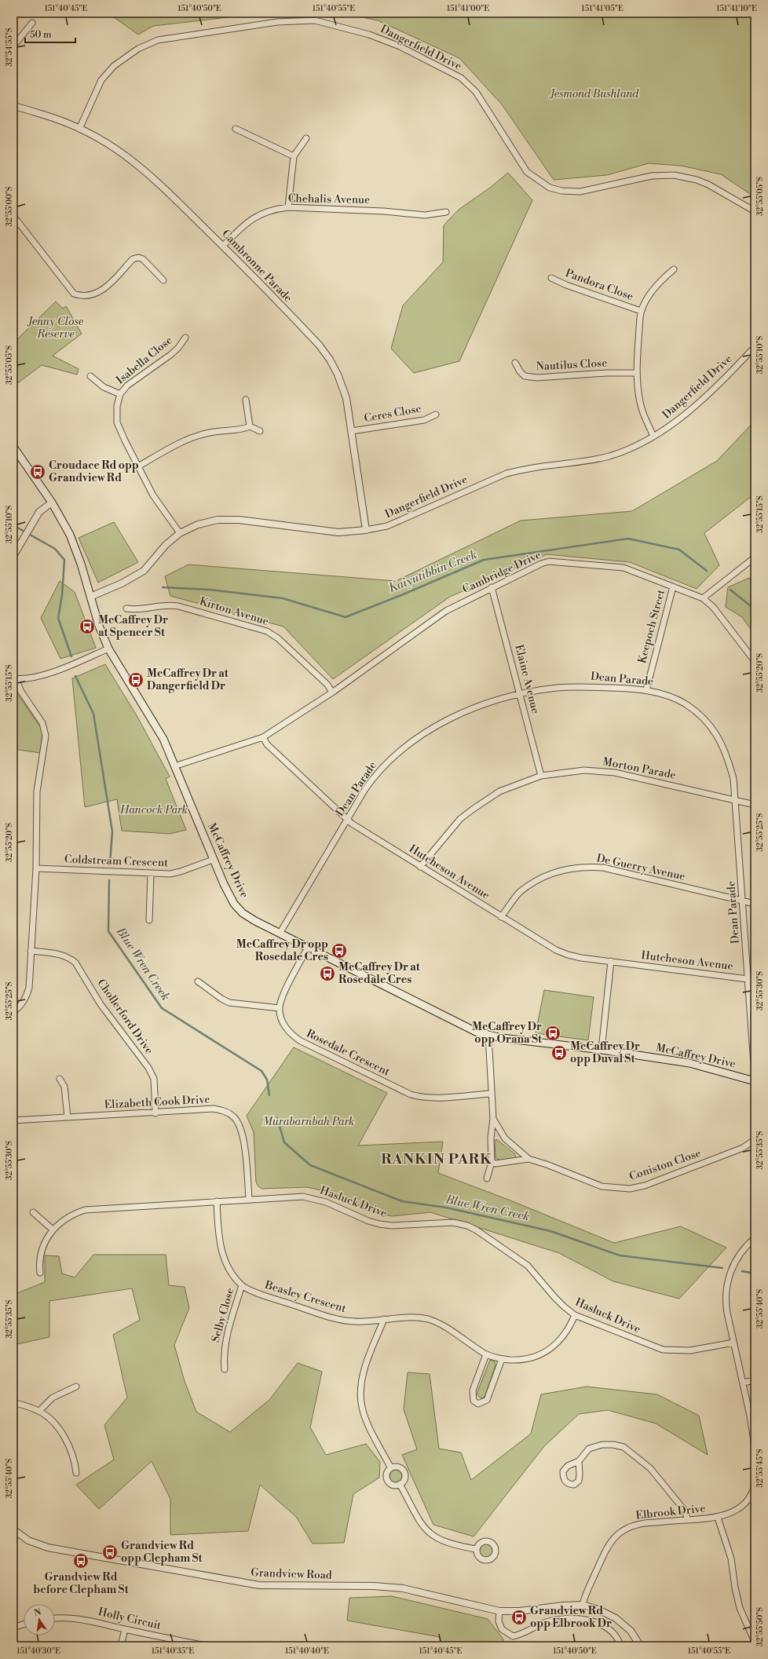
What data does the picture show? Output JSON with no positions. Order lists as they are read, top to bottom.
{
  "streets": {
    "main road": ["McCaffrey Drive"],
    "street": [
      "Dangerfield Drive",
      "Chehalis Avenue",
      "Cambronne Parade",
      "Pandora Close",
      "Isabella Close",
      "Nautilus Close",
      "Ceres Close",
      "Cambridge Drive",
      "Kirton Avenue",
      "Keepoch Street",
      "Elaine Avenue",
      "Dean Parade",
      "Morton Parade",
      "Coldstream Crescent",
      "De Guerry Avenue",
      "Hutcheson Avenue",
      "Chollerford Drive",
      "Rosedale Crescent",
      "Elizabeth Cook Drive",
      "Coniston Close",
      "Hasluck Drive",
      "Beasley Crescent",
      "Selby Close",
      "Elbrook Drive",
      "Grandview Road",
      "Holly Circuit"
    ]
  },
  "crossings": [
    ["Dangerfield Drive", "Cambronne Parade"],
    ["Dangerfield Drive", "Isabella Close"],
    ["Dangerfield Drive", "McCaffrey Drive"],
    ["Chehalis Avenue", "Cambronne Parade"],
    ["Cambronne Parade", "Ceres Close"],
    ["Cambridge Drive", "Kirton Avenue"],
    ["Cambridge Drive", "Keepoch Street"],
    ["Cambridge Drive", "Elaine Avenue"],
    ["Cambridge Drive", "Hutcheson Avenue"],
    ["Keepoch Street", "Dean Parade"],
    ["Elaine Avenue", "Dean Parade"],
    ["Elaine Avenue", "Morton Parade"],
    ["Dean Parade", "Morton Parade"],
    ["Dean Parade", "McCaffrey Drive"],
    ["Dean Parade", "De Guerry Avenue"],
    ["Dean Parade", "Hutcheson Avenue"],
    ["Morton Parade", "Hutcheson Avenue"],
    ["McCaffrey Drive", "Coldstream Crescent"],
    ["McCaffrey Drive", "Coniston Close"],
    ["De Guerry Avenue", "Hutcheson Avenue"],
    ["Chollerford Drive", "Elizabeth Cook Drive"],
    ["Rosedale Crescent", "Coniston Close"],
    ["Elizabeth Cook Drive", "Hasluck Drive"],
    ["Hasluck Drive", "Beasley Crescent"],
    ["Beasley Crescent", "Selby Close"],
    ["Elbrook Drive", "Grandview Road"]
  ],
  "districts": ["RANKIN PARK"],
  "water": ["Kaiyutibbin Creek", "Blue Wren Creek"],
  "parks": [
    "Jesmond Bushland",
    "Jenny Close Reserve",
    "Hancock Park",
    "Murabarnbah Park"
  ],
  "places": {
    "bus stop": [
      "Croudace Rd opp Grandview Rd",
      "McCaffrey Dr at Spencer St",
      "McCaffrey Dr at Dangerfield Dr",
      "McCaffrey Dr opp Rosedale Cres",
      "McCaffrey Dr at Rosedale Cres",
      "McCaffrey Dr opp Orana St",
      "McCaffrey Dr opp Duval St",
      "Grandview Rd opp Clepham St",
      "Grandview Rd before Clepham St",
      "Grandview Rd opp Elbrook Dr"
    ]
  },
  "scale_bar": "50 m",
  "north": "top",
  "coordinates": [
    "151°40'45\"E",
    "151°40'50\"E",
    "151°40'55\"E",
    "151°41'00\"E",
    "151°41'05\"E",
    "151°41'10\"E",
    "32°54'55\"S",
    "32°55'05\"S",
    "32°55'00\"S",
    "32°55'10\"S",
    "32°55'15\"S",
    "32°55'20\"S",
    "32°55'25\"S",
    "32°55'30\"S",
    "32°55'35\"S",
    "32°55'40\"S",
    "32°55'45\"S",
    "32°55'50\"S",
    "151°40'30\"E",
    "151°40'35\"E",
    "151°40'40\"E"
  ]
}
